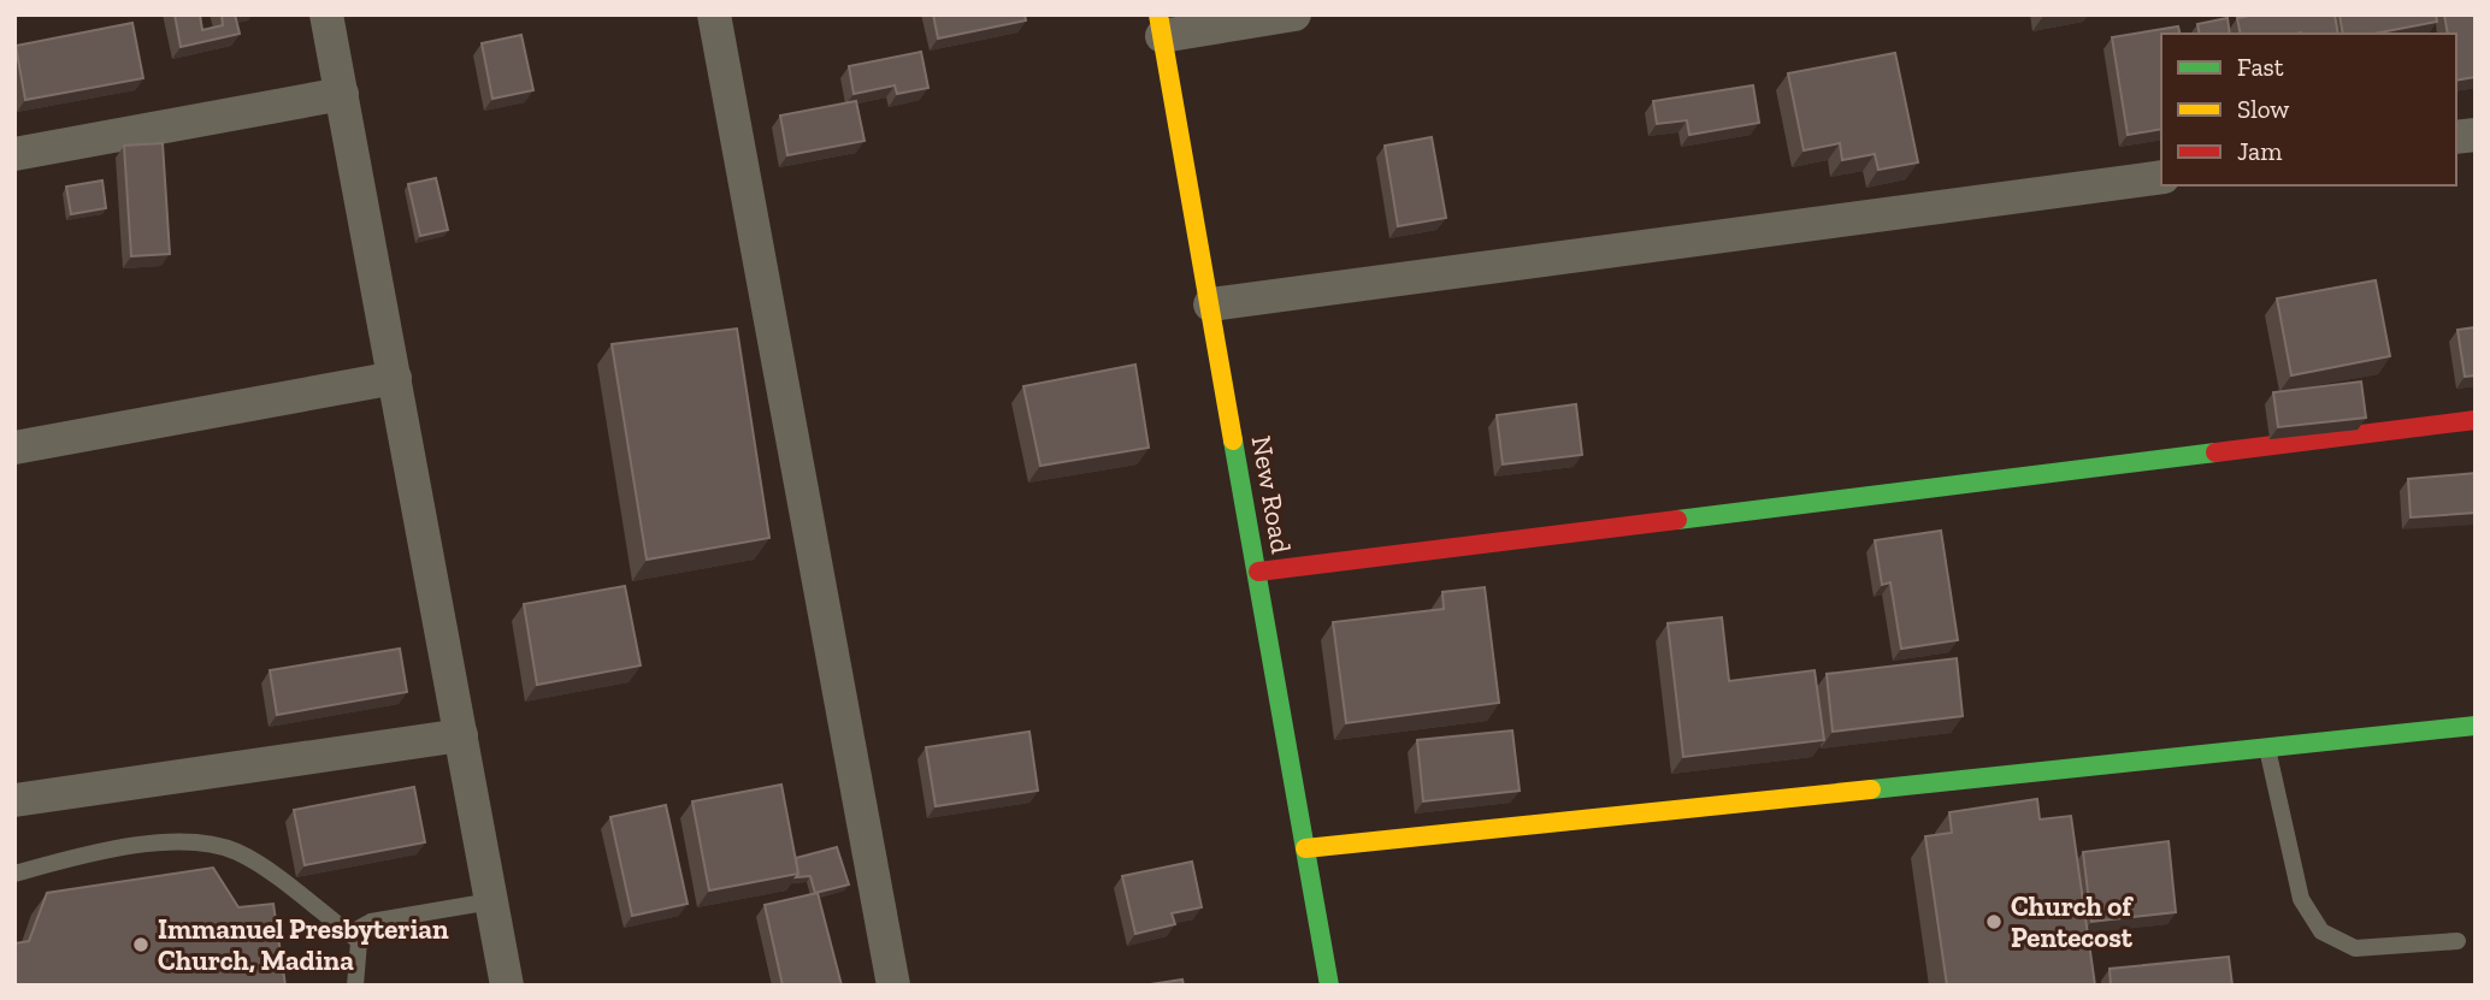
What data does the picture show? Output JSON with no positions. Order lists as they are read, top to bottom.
{
  "streets": {
    "street": ["New Road"]
  },
  "places": ["Church of Pentecost", "Immanuel Presbyterian Church, Madina"],
  "legend": ["Fast", "Slow", "Jam"]
}
